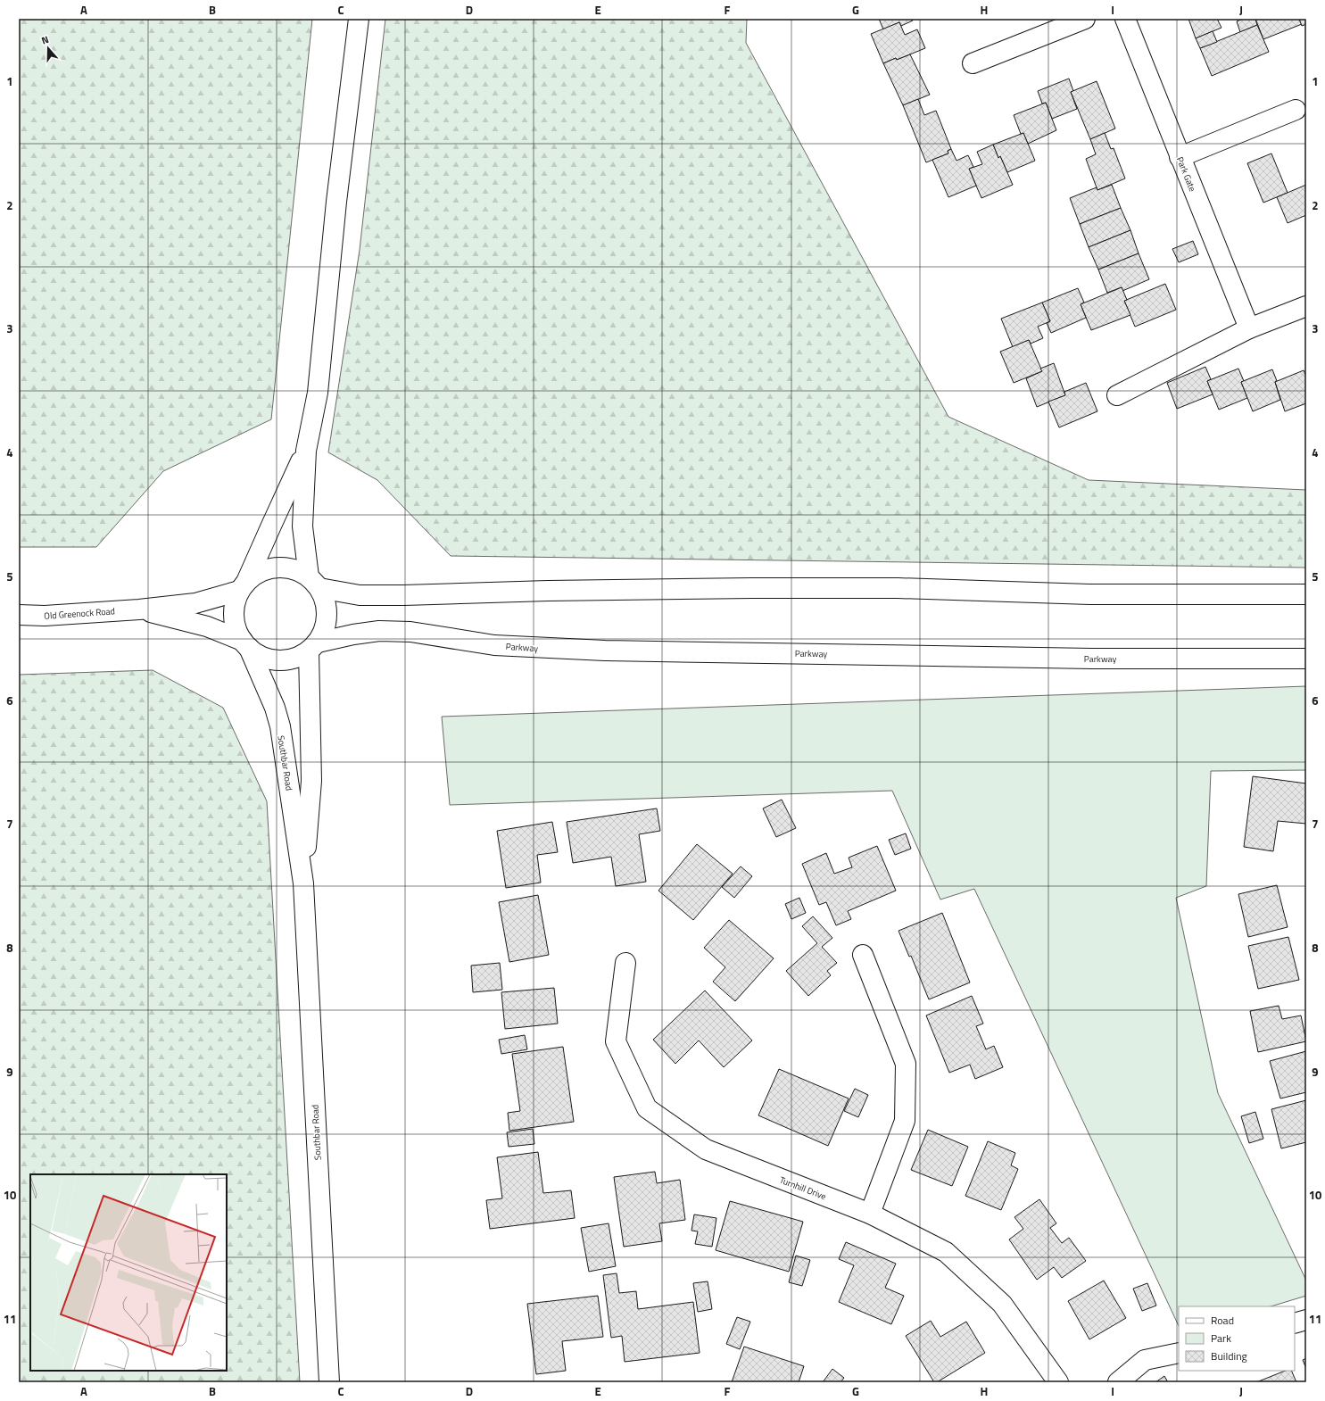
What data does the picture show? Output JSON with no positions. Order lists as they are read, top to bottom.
{
  "streets": {
    "street": [
      "Park Gate",
      "Old Greenock Road",
      "Parkway",
      "Southbar Road",
      "Turnhill Drive"
    ]
  },
  "crossings": [
    ["Old Greenock Road", "Parkway"],
    ["Old Greenock Road", "Southbar Road"],
    ["Parkway", "Southbar Road"]
  ],
  "legend": ["Road", "Park", "Building"],
  "north": "top",
  "grid": {
    "columns": [
      "A",
      "B",
      "C",
      "D",
      "E",
      "F",
      "G",
      "H",
      "I",
      "J"
    ],
    "rows": [
      "1",
      "2",
      "3",
      "4",
      "5",
      "6",
      "7",
      "8",
      "9",
      "10",
      "11"
    ]
  }
}
